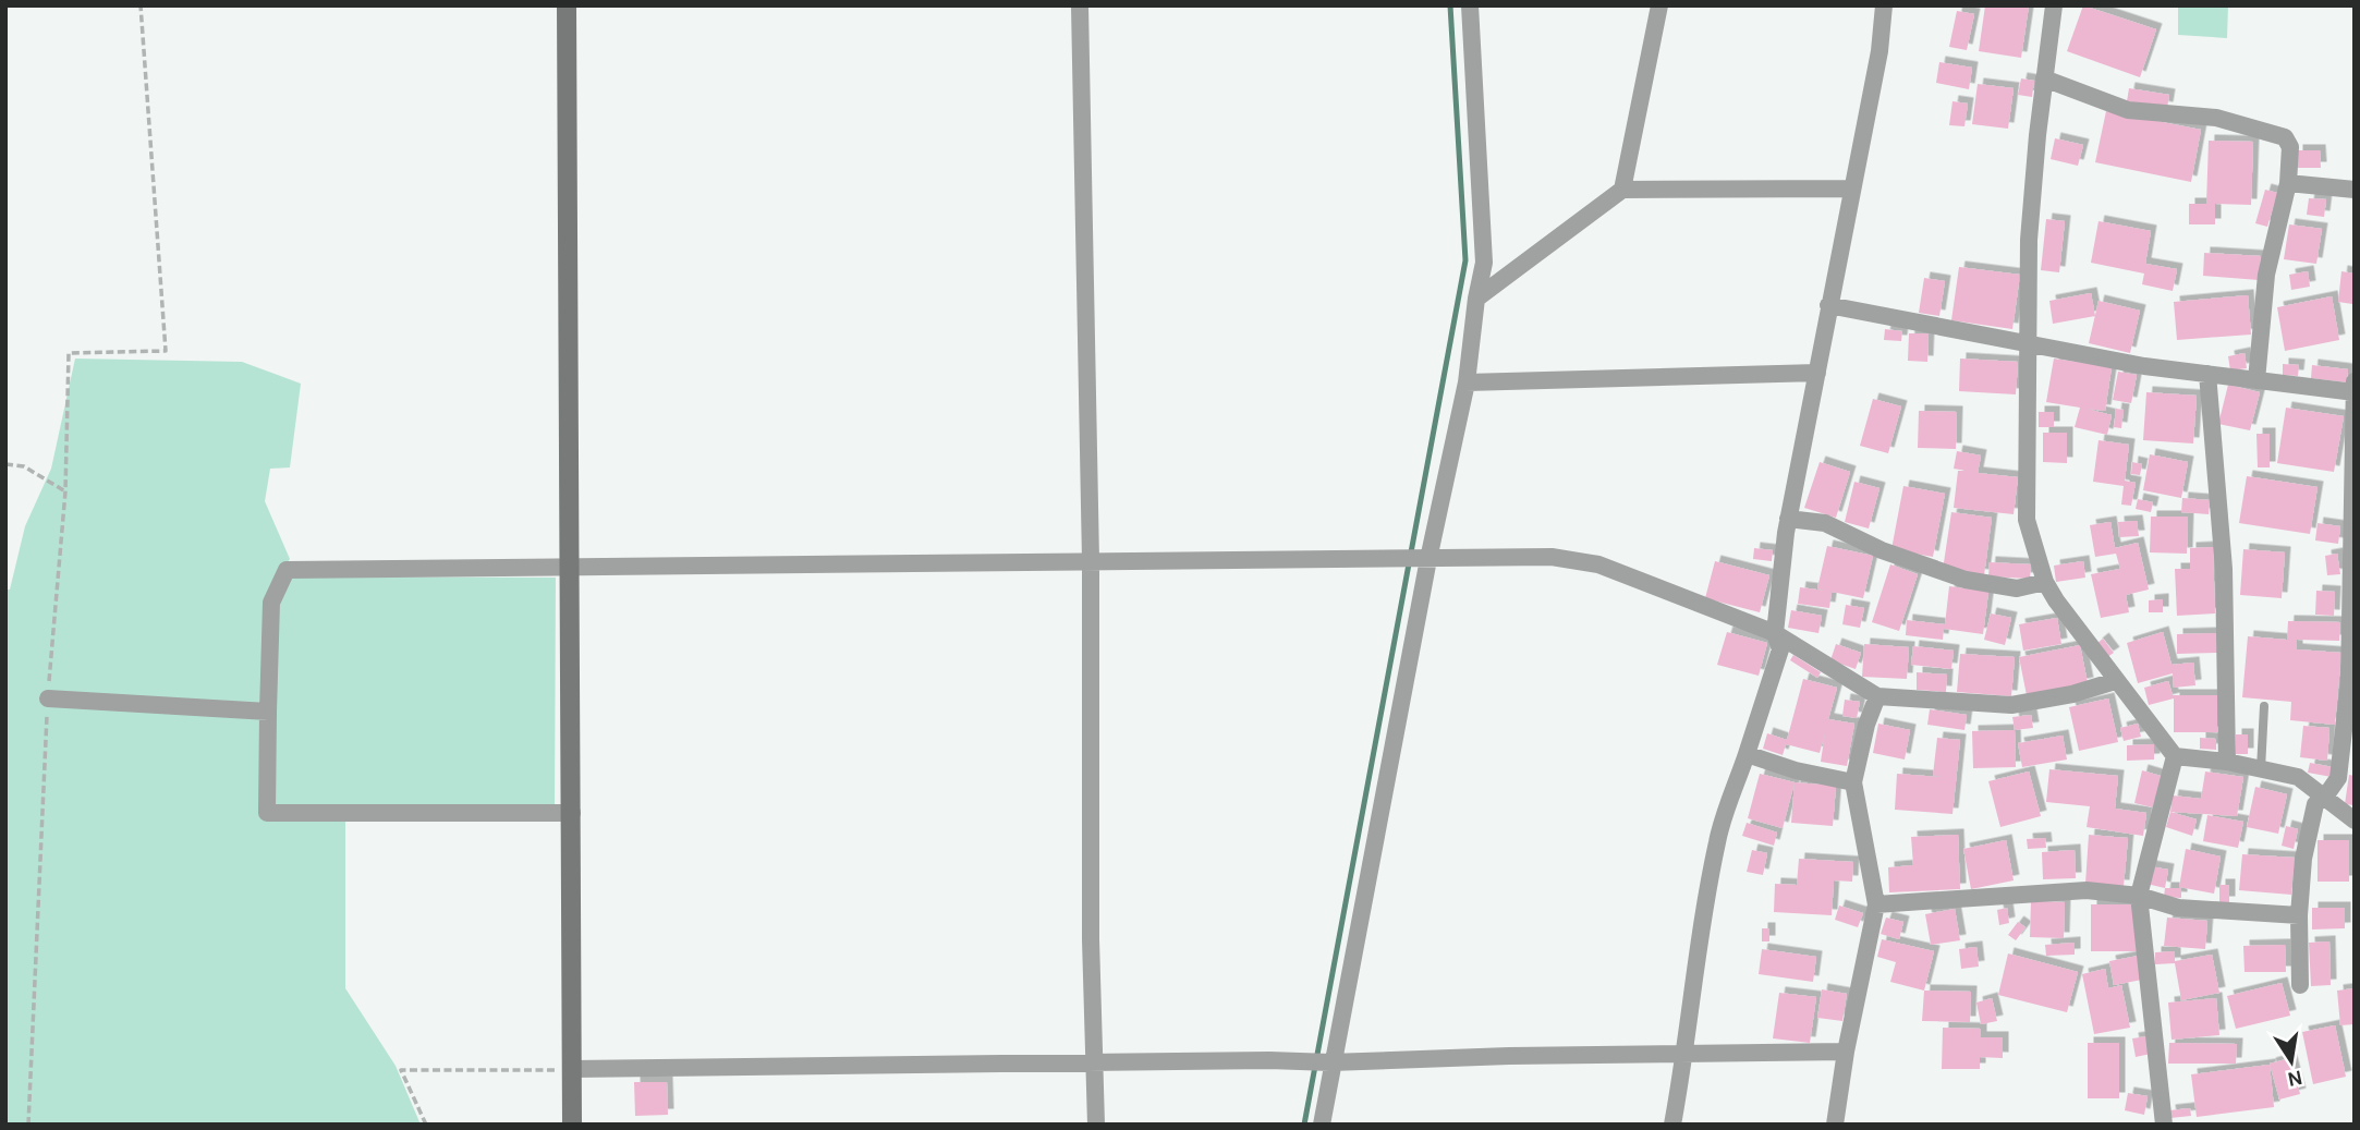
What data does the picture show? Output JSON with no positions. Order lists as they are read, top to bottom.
{
  "north": "bottom"
}
